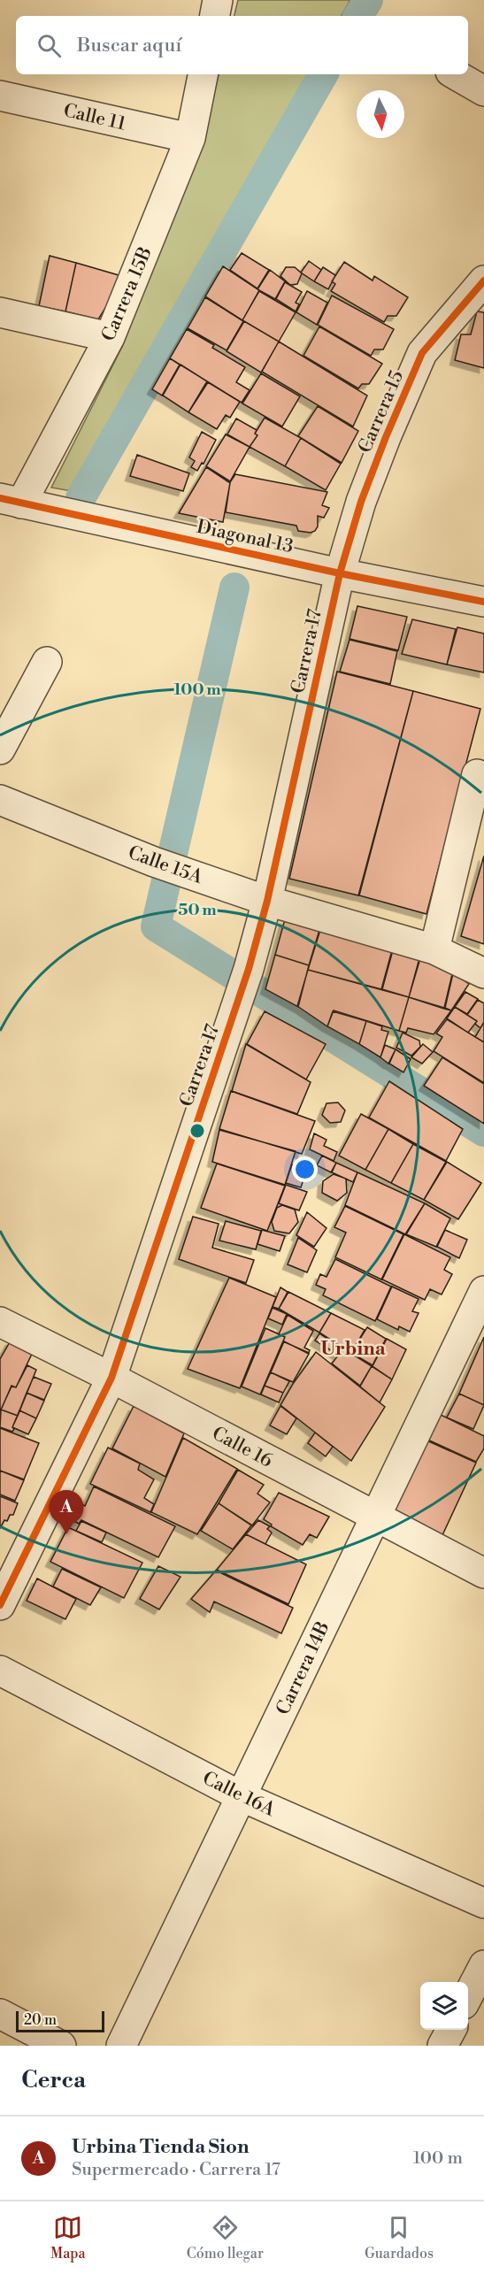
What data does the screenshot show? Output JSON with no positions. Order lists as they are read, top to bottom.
{
  "streets": {
    "street": [
      "Calle 11",
      "Carrera 15B",
      "Carrera 15",
      "Diagonal 13",
      "Carrera 17",
      "Calle 15A",
      "Calle 16",
      "Carrera 14B",
      "Calle 16A"
    ]
  },
  "crossings": [
    ["Calle 11", "Carrera 15B"],
    ["Carrera 15B", "Diagonal 13"],
    ["Carrera 15", "Diagonal 13"],
    ["Carrera 15", "Carrera 17"],
    ["Diagonal 13", "Carrera 17"],
    ["Carrera 17", "Calle 15A"],
    ["Carrera 17", "Calle 16"],
    ["Calle 16", "Carrera 14B"],
    ["Carrera 14B", "Calle 16A"]
  ],
  "districts": ["Urbina"],
  "scale_bar": "20 m",
  "north": "bottom",
  "page": {
    "search": "Buscar aquí",
    "pins": "A",
    "scale": "20 m",
    "heading": "Cerca",
    "list": [
      {
        "mark": "A",
        "name": "Urbina Tienda Sion",
        "note": "Supermercado · Carrera 17",
        "value": "100 m"
      }
    ],
    "nav": ["Mapa", "Cómo llegar", "Guardados"]
  },
  "rings": ["100 m", "50 m"]
}
